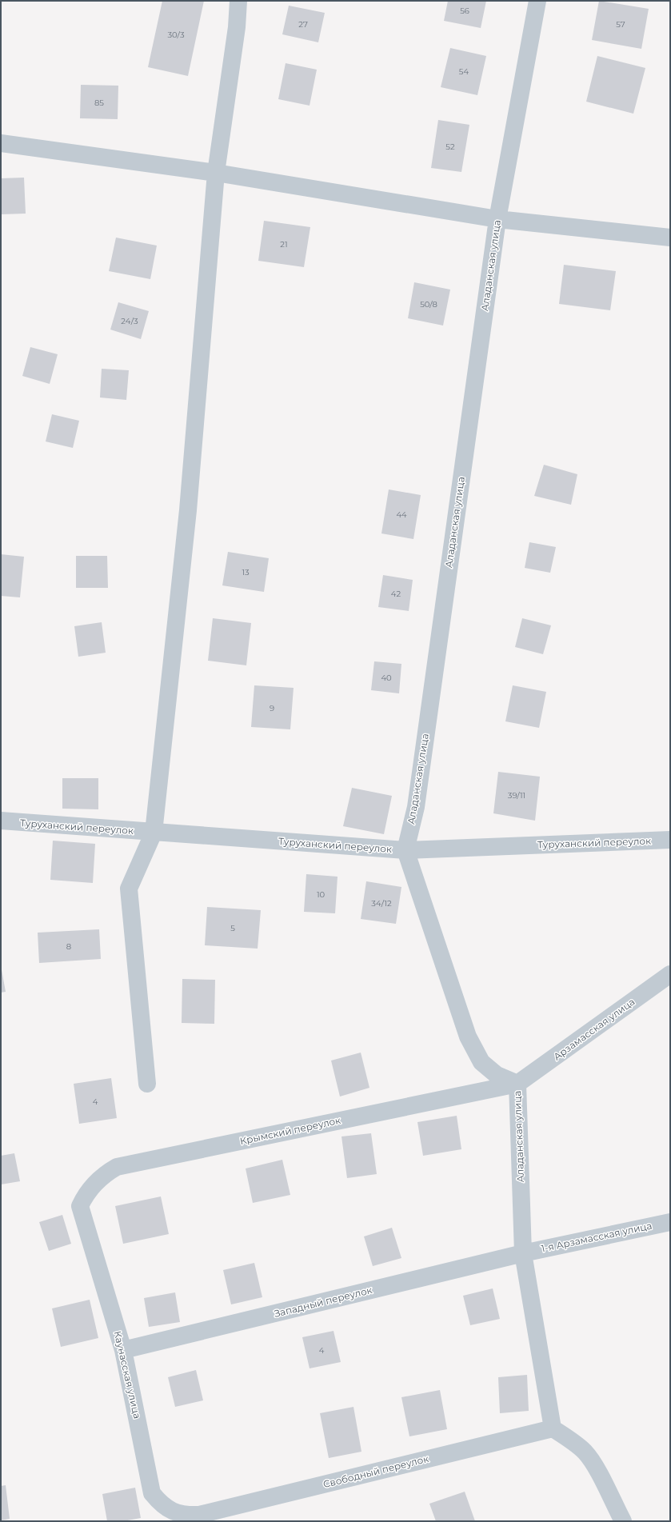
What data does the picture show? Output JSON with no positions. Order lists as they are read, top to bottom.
{
  "streets": {
    "street": [
      "Аладанская улица",
      "Туруханский переулок",
      "Арзамасская улица",
      "Крымский переулок",
      "1-я Арзамасская улица",
      "Западный переулок",
      "Каунасская улица",
      "Свободный переулок"
    ]
  },
  "crossings": [
    ["Аладанская улица", "Туруханский переулок"],
    ["Аладанская улица", "Арзамасская улица"],
    ["Аладанская улица", "Крымский переулок"],
    ["Аладанская улица", "1-я Арзамасская улица"],
    ["Аладанская улица", "Западный переулок"],
    ["Аладанская улица", "Свободный переулок"],
    ["Арзамасская улица", "Крымский переулок"],
    ["Крымский переулок", "Каунасская улица"],
    ["1-я Арзамасская улица", "Западный переулок"],
    ["Западный переулок", "Каунасская улица"],
    ["Каунасская улица", "Свободный переулок"]
  ],
  "house_numbers": [
    "56",
    "27",
    "57",
    "30/3",
    "54",
    "85",
    "52",
    "21",
    "50/8",
    "24/3",
    "44",
    "13",
    "42",
    "40",
    "9",
    "39/11",
    "10",
    "34/12",
    "5",
    "8",
    "4",
    "4"
  ]
}
